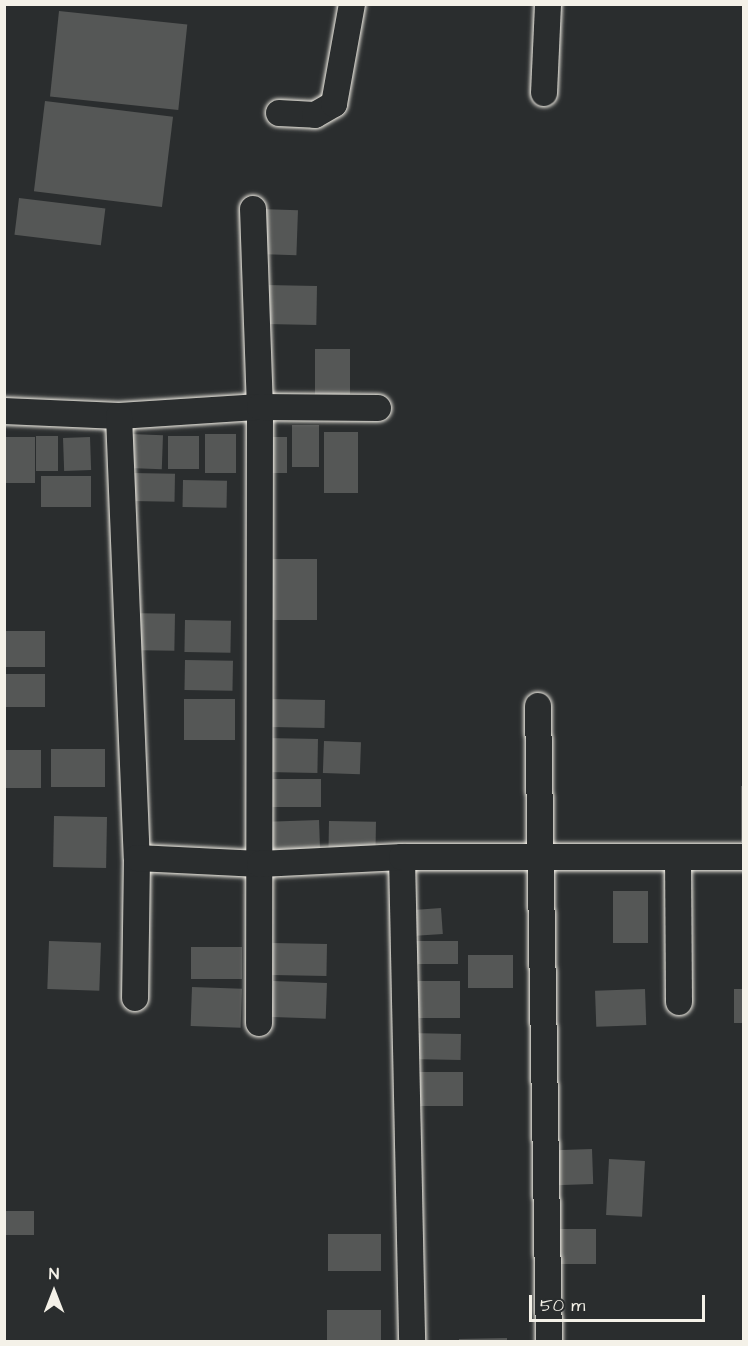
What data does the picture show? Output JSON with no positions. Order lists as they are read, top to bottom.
{
  "scale_bar": "50 m",
  "north": "top"
}
